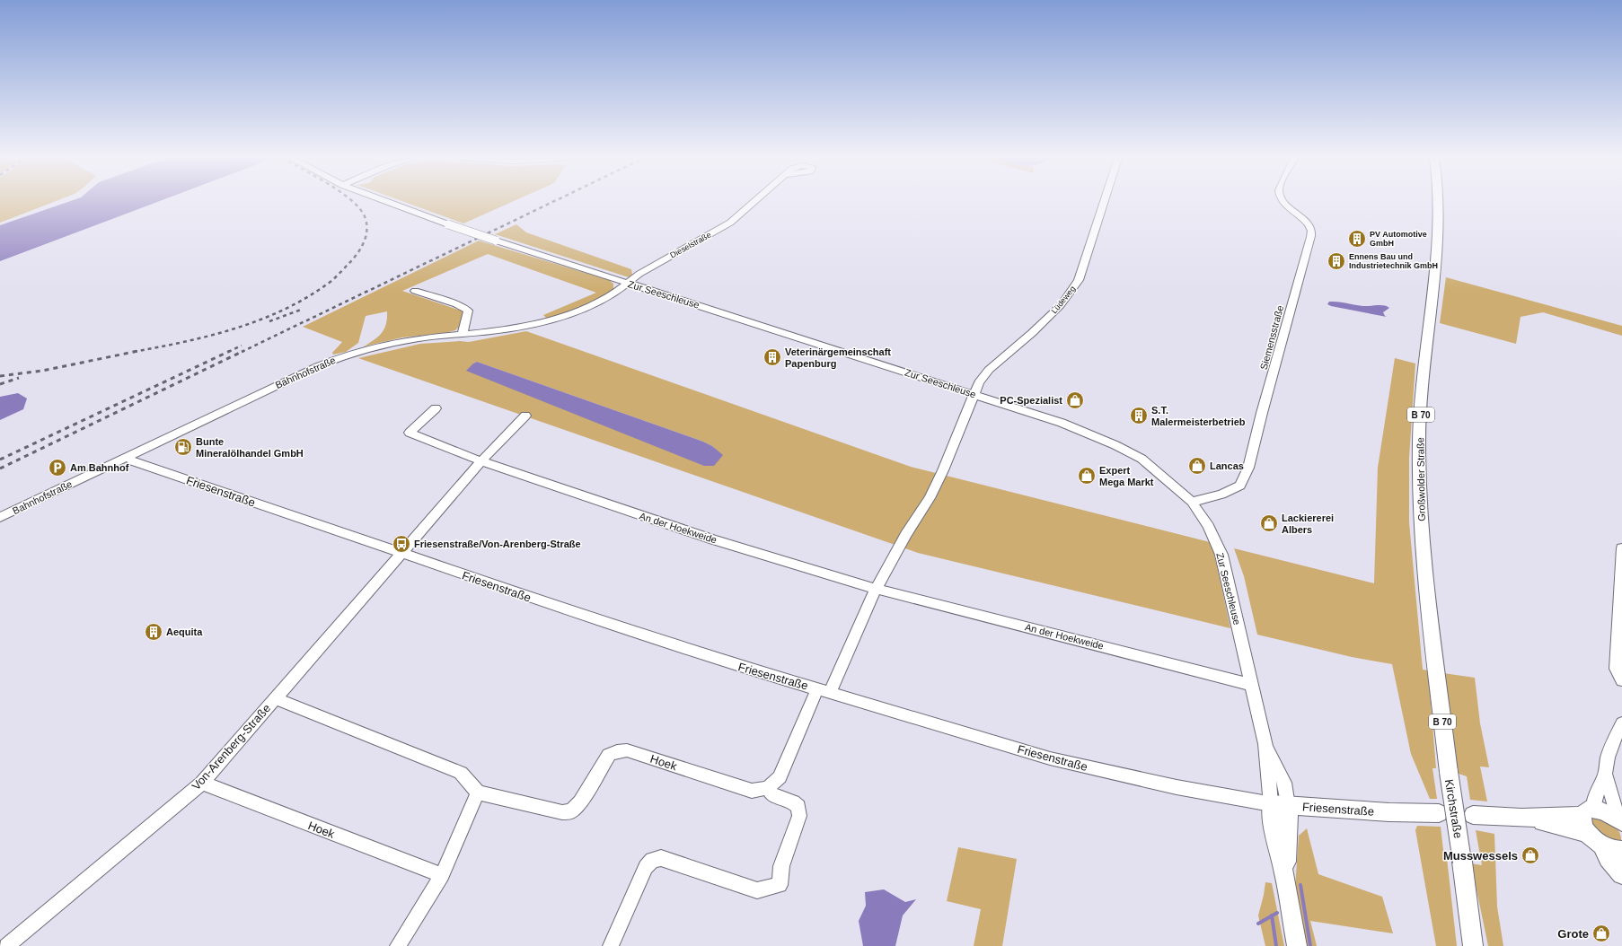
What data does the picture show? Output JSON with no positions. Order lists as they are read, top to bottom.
{
  "streets": {
    "main road": [
      "B 70",
      "Großwolder Straße",
      "Friesenstraße",
      "Kirchstraße"
    ],
    "street": [
      "Dieselstraße",
      "Zur Seeschleuse",
      "Lüdeweg",
      "Siemensstraße",
      "Bahnhofstraße",
      "An der Hoekweide",
      "Von-Arenberg-Straße",
      "Hoek"
    ]
  },
  "crossings": [
    ["Dieselstraße", "Zur Seeschleuse"],
    ["Dieselstraße", "Bahnhofstraße"],
    ["Zur Seeschleuse", "Lüdeweg"],
    ["Zur Seeschleuse", "Siemensstraße"],
    ["Zur Seeschleuse", "Bahnhofstraße"],
    ["Zur Seeschleuse", "Friesenstraße"],
    ["Zur Seeschleuse", "An der Hoekweide"],
    ["Bahnhofstraße", "Friesenstraße"],
    ["Großwolder Straße", "Kirchstraße"],
    ["Friesenstraße", "Von-Arenberg-Straße"],
    ["Von-Arenberg-Straße", "Hoek"]
  ],
  "places": {
    "building": [
      "PV Automotive GmbH",
      "Ennens Bau und Industrietechnik GmbH",
      "Veterinärgemeinschaft Papenburg",
      "S.T. Malermeisterbetrieb",
      "Aequita"
    ],
    "shop": [
      "PC-Spezialist",
      "Lancas",
      "Expert Mega Markt",
      "Lackiererei Albers",
      "Musswessels",
      "Grote"
    ],
    "fuel station": ["Bunte Mineralölhandel GmbH"],
    "parking": ["Am Bahnhof"],
    "bus stop": ["Friesenstraße/Von-Arenberg-Straße"]
  }
}
